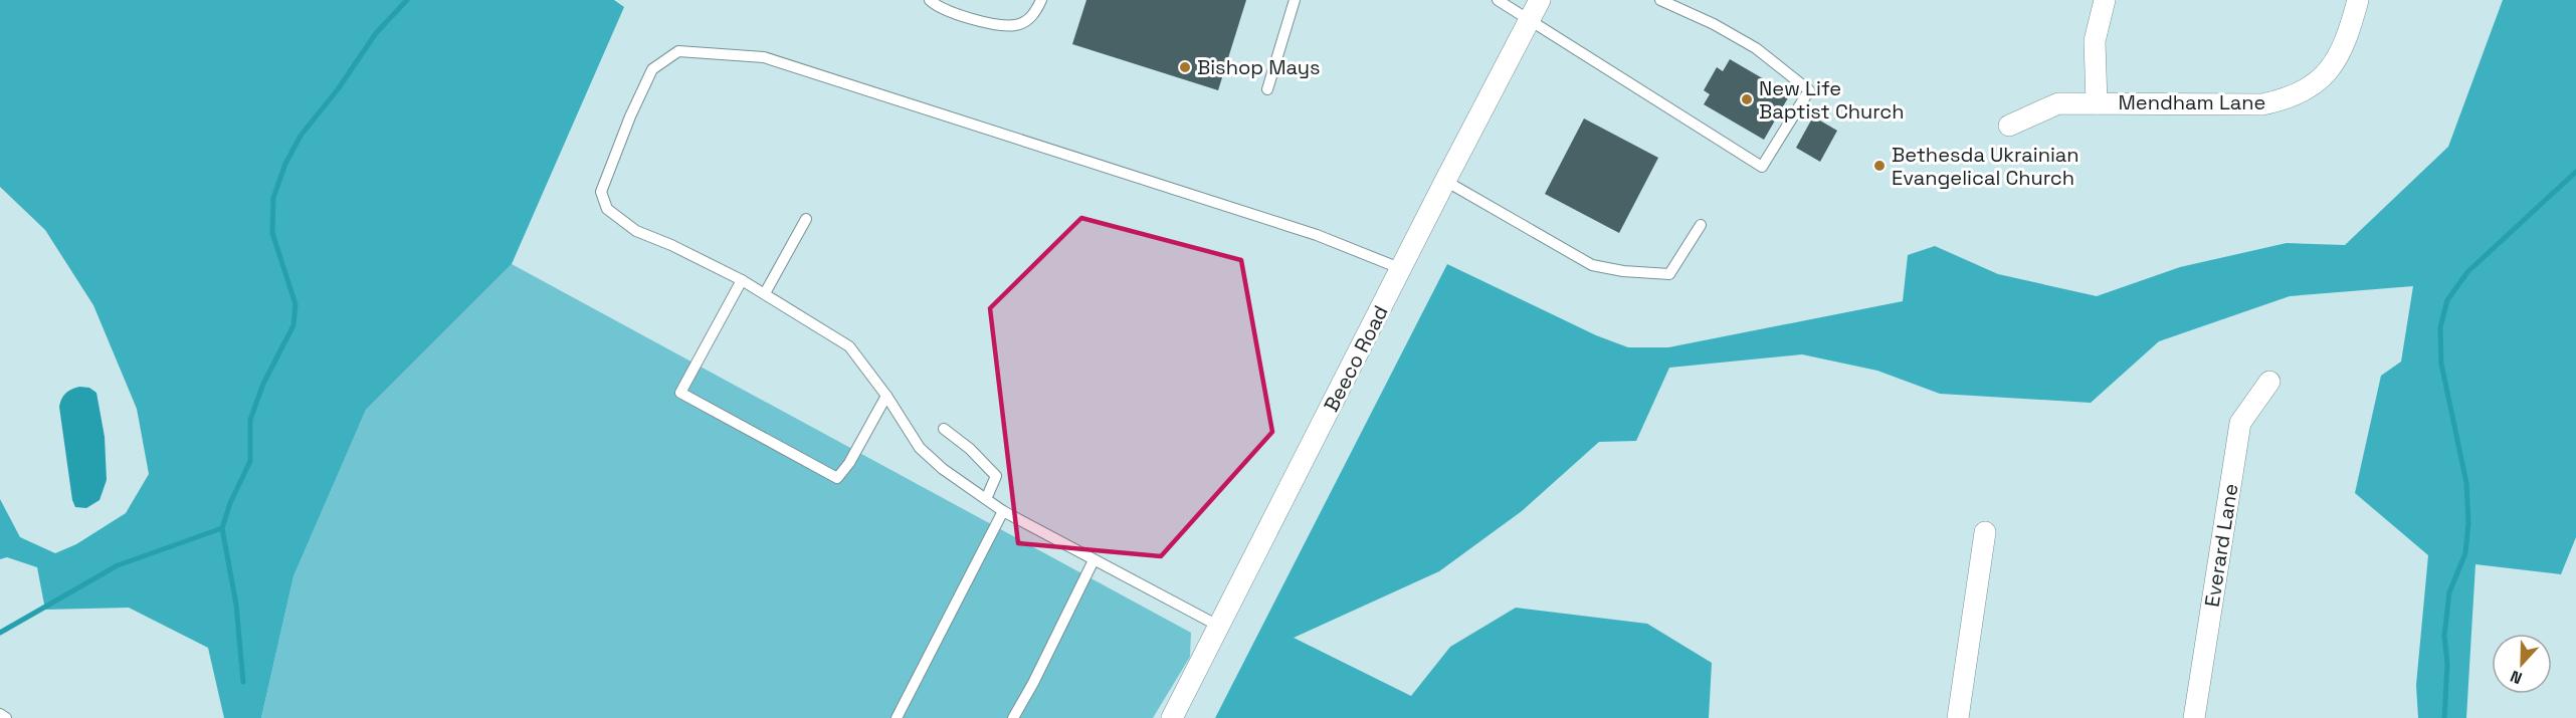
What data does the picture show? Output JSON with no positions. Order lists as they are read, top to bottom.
{
  "streets": {
    "street": ["Mendham Lane", "Beeco Road", "Everard Lane"]
  },
  "places": ["Bishop Mays", "New Life Baptist Church", "Bethesda Ukrainian Evangelical Church"],
  "north": "bottom"
}
